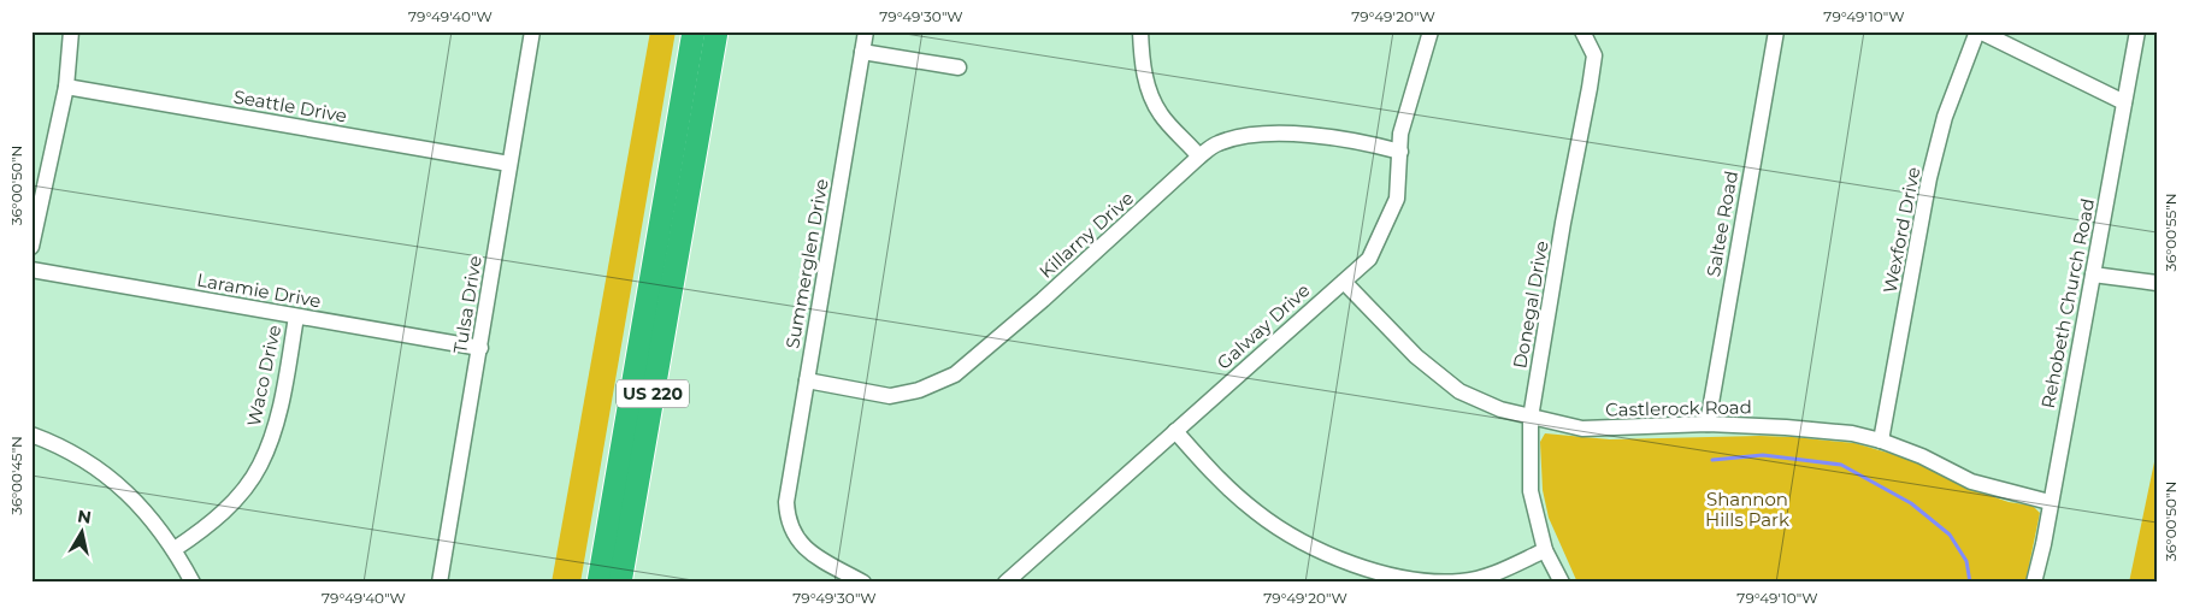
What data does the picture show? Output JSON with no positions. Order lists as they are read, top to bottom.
{
  "streets": {
    "highway": ["US 220"],
    "street": [
      "Seattle Drive",
      "Saltee Road",
      "Wexford Drive",
      "Killarny Drive",
      "Summerglen Drive",
      "Laramie Drive",
      "Rehobeth Church Road",
      "Tulsa Drive",
      "Donegal Drive",
      "Galway Drive",
      "Waco Drive",
      "Castlerock Road"
    ]
  },
  "crossings": [
    ["Seattle Drive", "Tulsa Drive"],
    ["Saltee Road", "Castlerock Road"],
    ["Wexford Drive", "Castlerock Road"],
    ["Killarny Drive", "Summerglen Drive"],
    ["Killarny Drive", "Galway Drive"],
    ["Laramie Drive", "Tulsa Drive"],
    ["Laramie Drive", "Waco Drive"],
    ["Rehobeth Church Road", "Castlerock Road"],
    ["Donegal Drive", "Castlerock Road"],
    ["Galway Drive", "Castlerock Road"]
  ],
  "parks": ["Shannon Hills Park"],
  "north": "top",
  "coordinates": [
    "79°49'40\"W",
    "79°49'30\"W",
    "79°49'20\"W",
    "79°49'10\"W",
    "36°00'50\"N",
    "36°00'55\"N",
    "36°00'45\"N"
  ]
}
